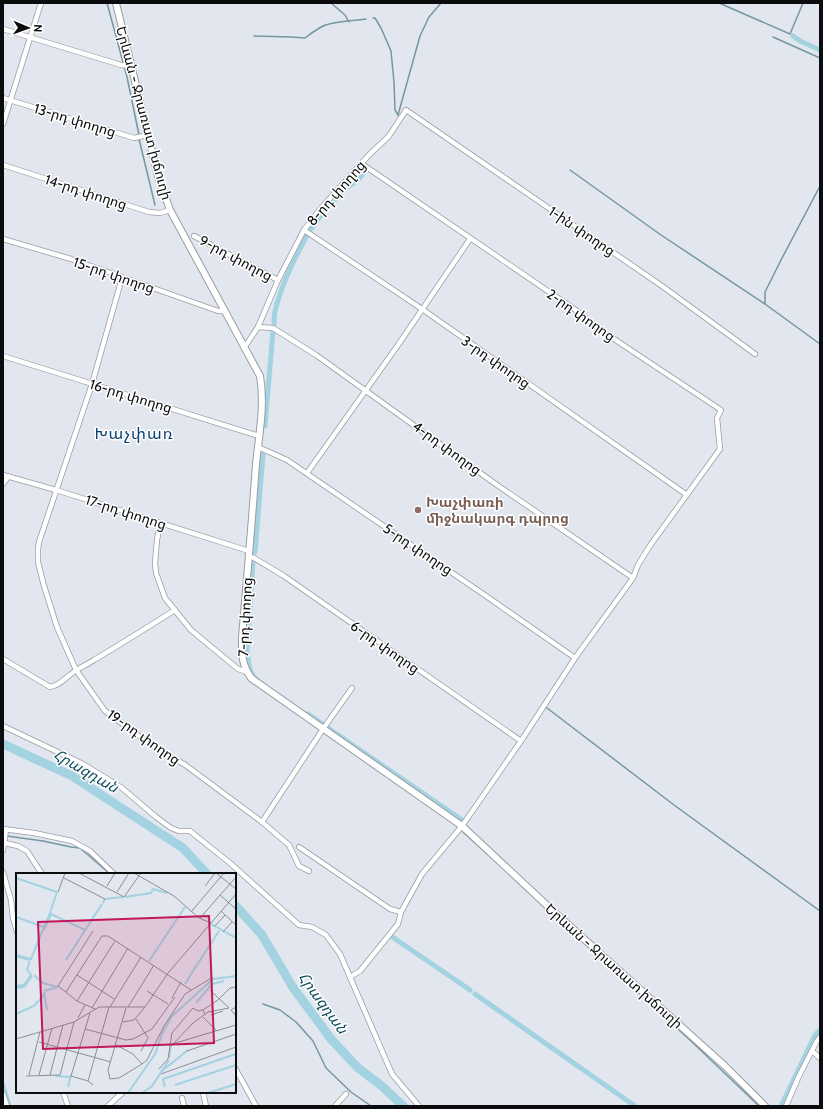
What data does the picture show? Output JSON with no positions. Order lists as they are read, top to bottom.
{
  "streets": {
    "main road": ["Երևան - Ջրառատ խճուղի", "7-րդ փողոց"],
    "street": [
      "13-րդ փողոց",
      "14-րդ փողոց",
      "8-րդ փողոց",
      "1-ին փողոց",
      "9-րդ փողոց",
      "15-րդ փողոց",
      "2-րդ փողոց",
      "3-րդ փողոց",
      "16-րդ փողոց",
      "4-րդ փողոց",
      "17-րդ փողոց",
      "5-րդ փողոց",
      "6-րդ փողոց",
      "19-րդ փողոց"
    ]
  },
  "crossings": [
    ["Երևան - Ջրառատ խճուղի", "13-րդ փողոց"],
    ["Երևան - Ջրառատ խճուղի", "14-րդ փողոց"],
    ["Երևան - Ջրառատ խճուղի", "8-րդ փողոց"],
    ["Երևան - Ջրառատ խճուղի", "15-րդ փողոց"],
    ["Երևան - Ջրառատ խճուղի", "7-րդ փողոց"],
    ["8-րդ փողոց", "1-ին փողոց"],
    ["8-րդ փողոց", "9-րդ փողոց"],
    ["8-րդ փողոց", "2-րդ փողոց"],
    ["8-րդ փողոց", "3-րդ փողոց"],
    ["8-րդ փողոց", "4-րդ փողոց"],
    ["8-րդ փողոց", "7-րդ փողոց"],
    ["15-րդ փողոց", "19-րդ փողոց"],
    ["2-րդ փողոց", "3-րդ փողոց"],
    ["16-րդ փողոց", "7-րդ փողոց"],
    ["16-րդ փողոց", "19-րդ փողոց"],
    ["17-րդ փողոց", "7-րդ փողոց"],
    ["17-րդ փողոց", "6-րդ փողոց"],
    ["17-րդ փողոց", "19-րդ փողոց"],
    ["5-րդ փողոց", "7-րդ փողոց"],
    ["7-րդ փողոց", "6-րդ փողոց"]
  ],
  "districts": ["Խաչփառ"],
  "water": ["Հրազդան"],
  "places": ["Խաչփառի միջնակարգ դպրոց"],
  "north": "right"
}
